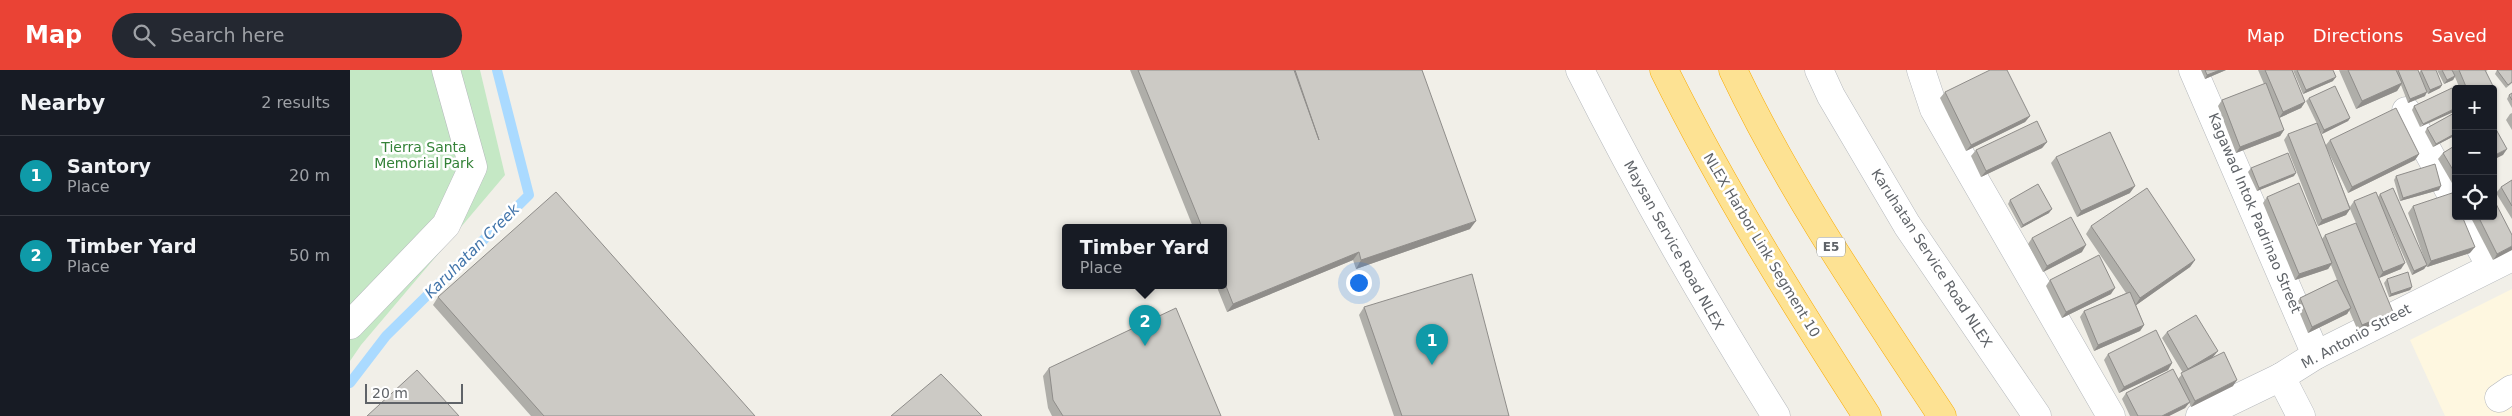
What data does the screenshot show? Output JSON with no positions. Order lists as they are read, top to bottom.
{
  "streets": {
    "highway": ["NLEX Harbor Link Segment 10", "E5"],
    "street": [
      "Kagawad Intok Padrinao Street",
      "Maysan Service Road NLEX",
      "Karuhatan Service Road NLEX",
      "M. Antonio Street"
    ]
  },
  "crossings": [
    ["Kagawad Intok Padrinao Street", "M. Antonio Street"]
  ],
  "water": ["Karuhatan Creek"],
  "parks": ["Tierra Santa Memorial Park"],
  "scale_bar": "20 m",
  "page": {
    "header": "Map",
    "search": "Search here",
    "nav": ["Map", "Directions", "Saved"],
    "heading": ["Nearby", "2 results"],
    "map_buttons": ["+", "−"],
    "list": [
      {
        "mark": "1",
        "name": "Santory",
        "note": "Place",
        "value": "20 m"
      },
      {
        "mark": "2",
        "name": "Timber Yard",
        "note": "Place",
        "value": "50 m"
      }
    ],
    "popup": ["Timber Yard", "Place"],
    "pins": ["2", "1"],
    "scale": "20 m"
  }
}
